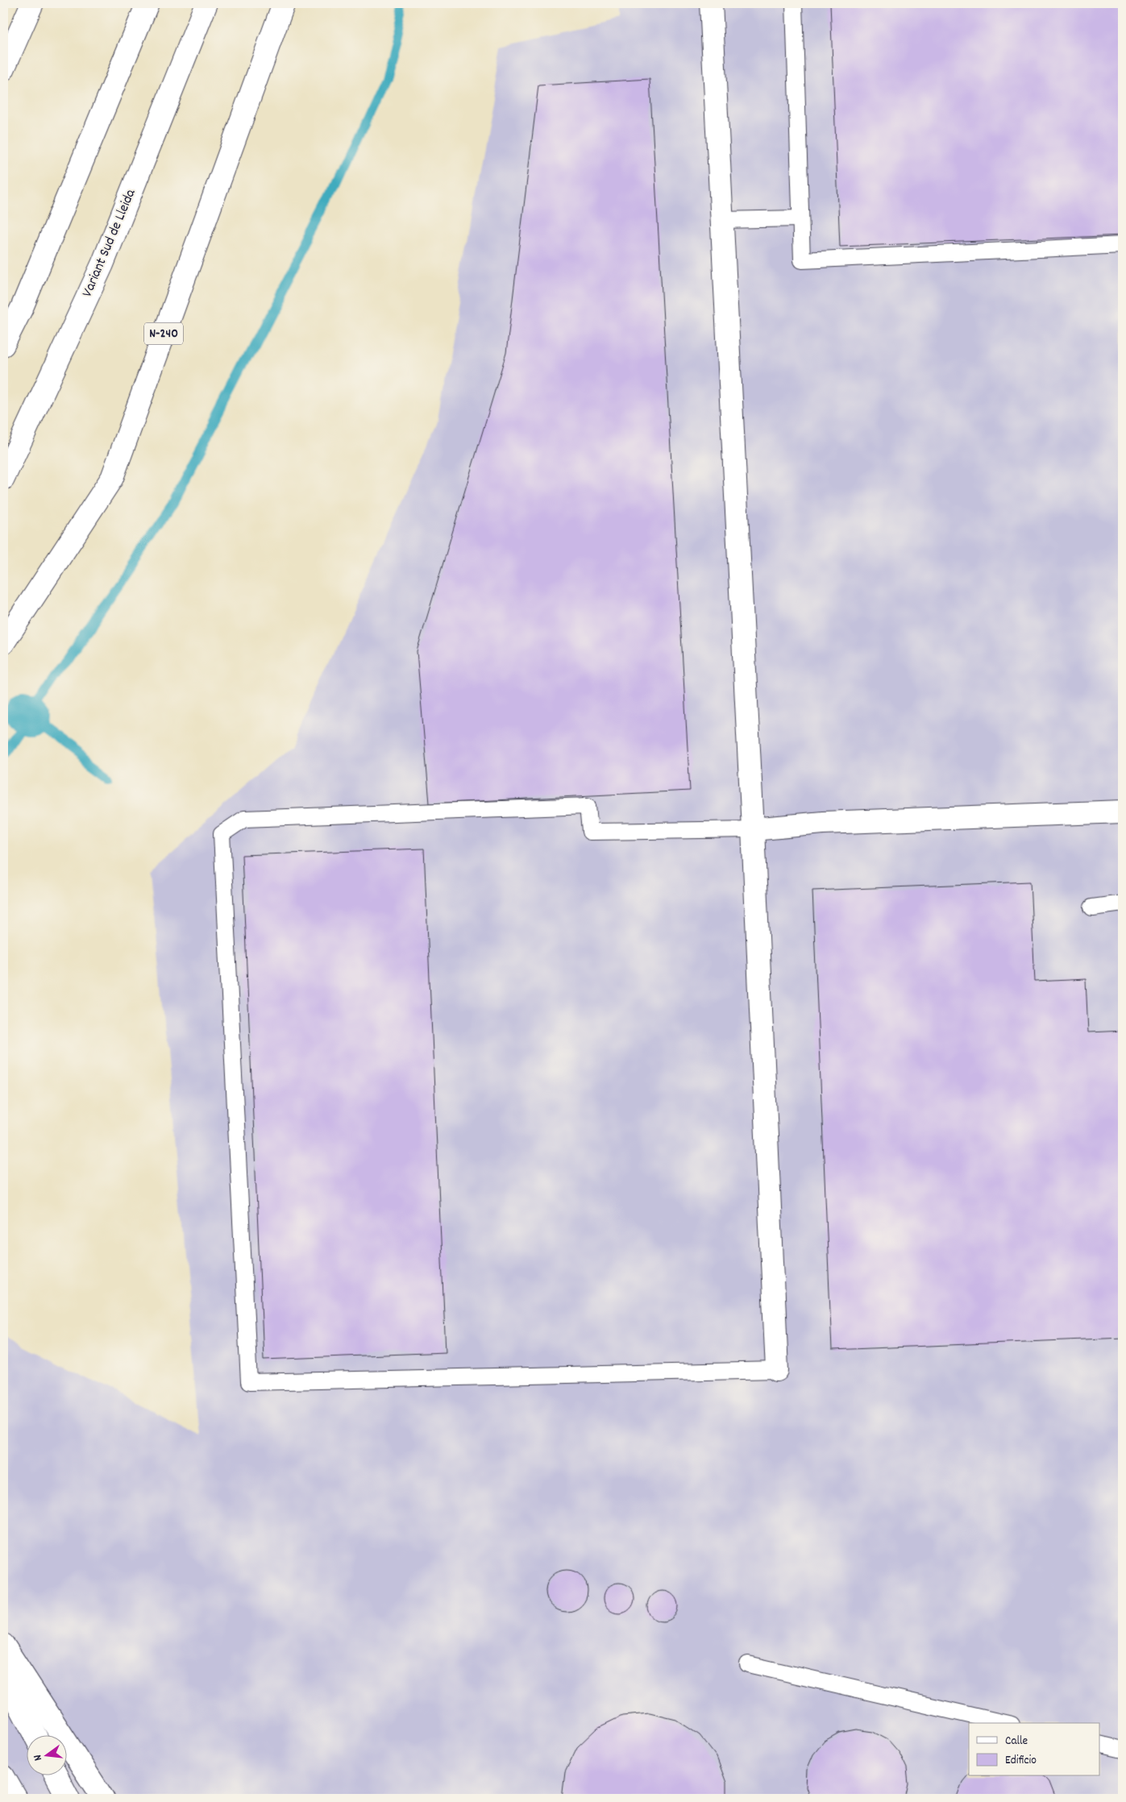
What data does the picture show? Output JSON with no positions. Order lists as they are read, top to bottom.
{
  "streets": {
    "main road": ["Variant Sud de Lleida", "N-240"]
  },
  "legend": ["Calle", "Edificio"],
  "north": "left"
}
